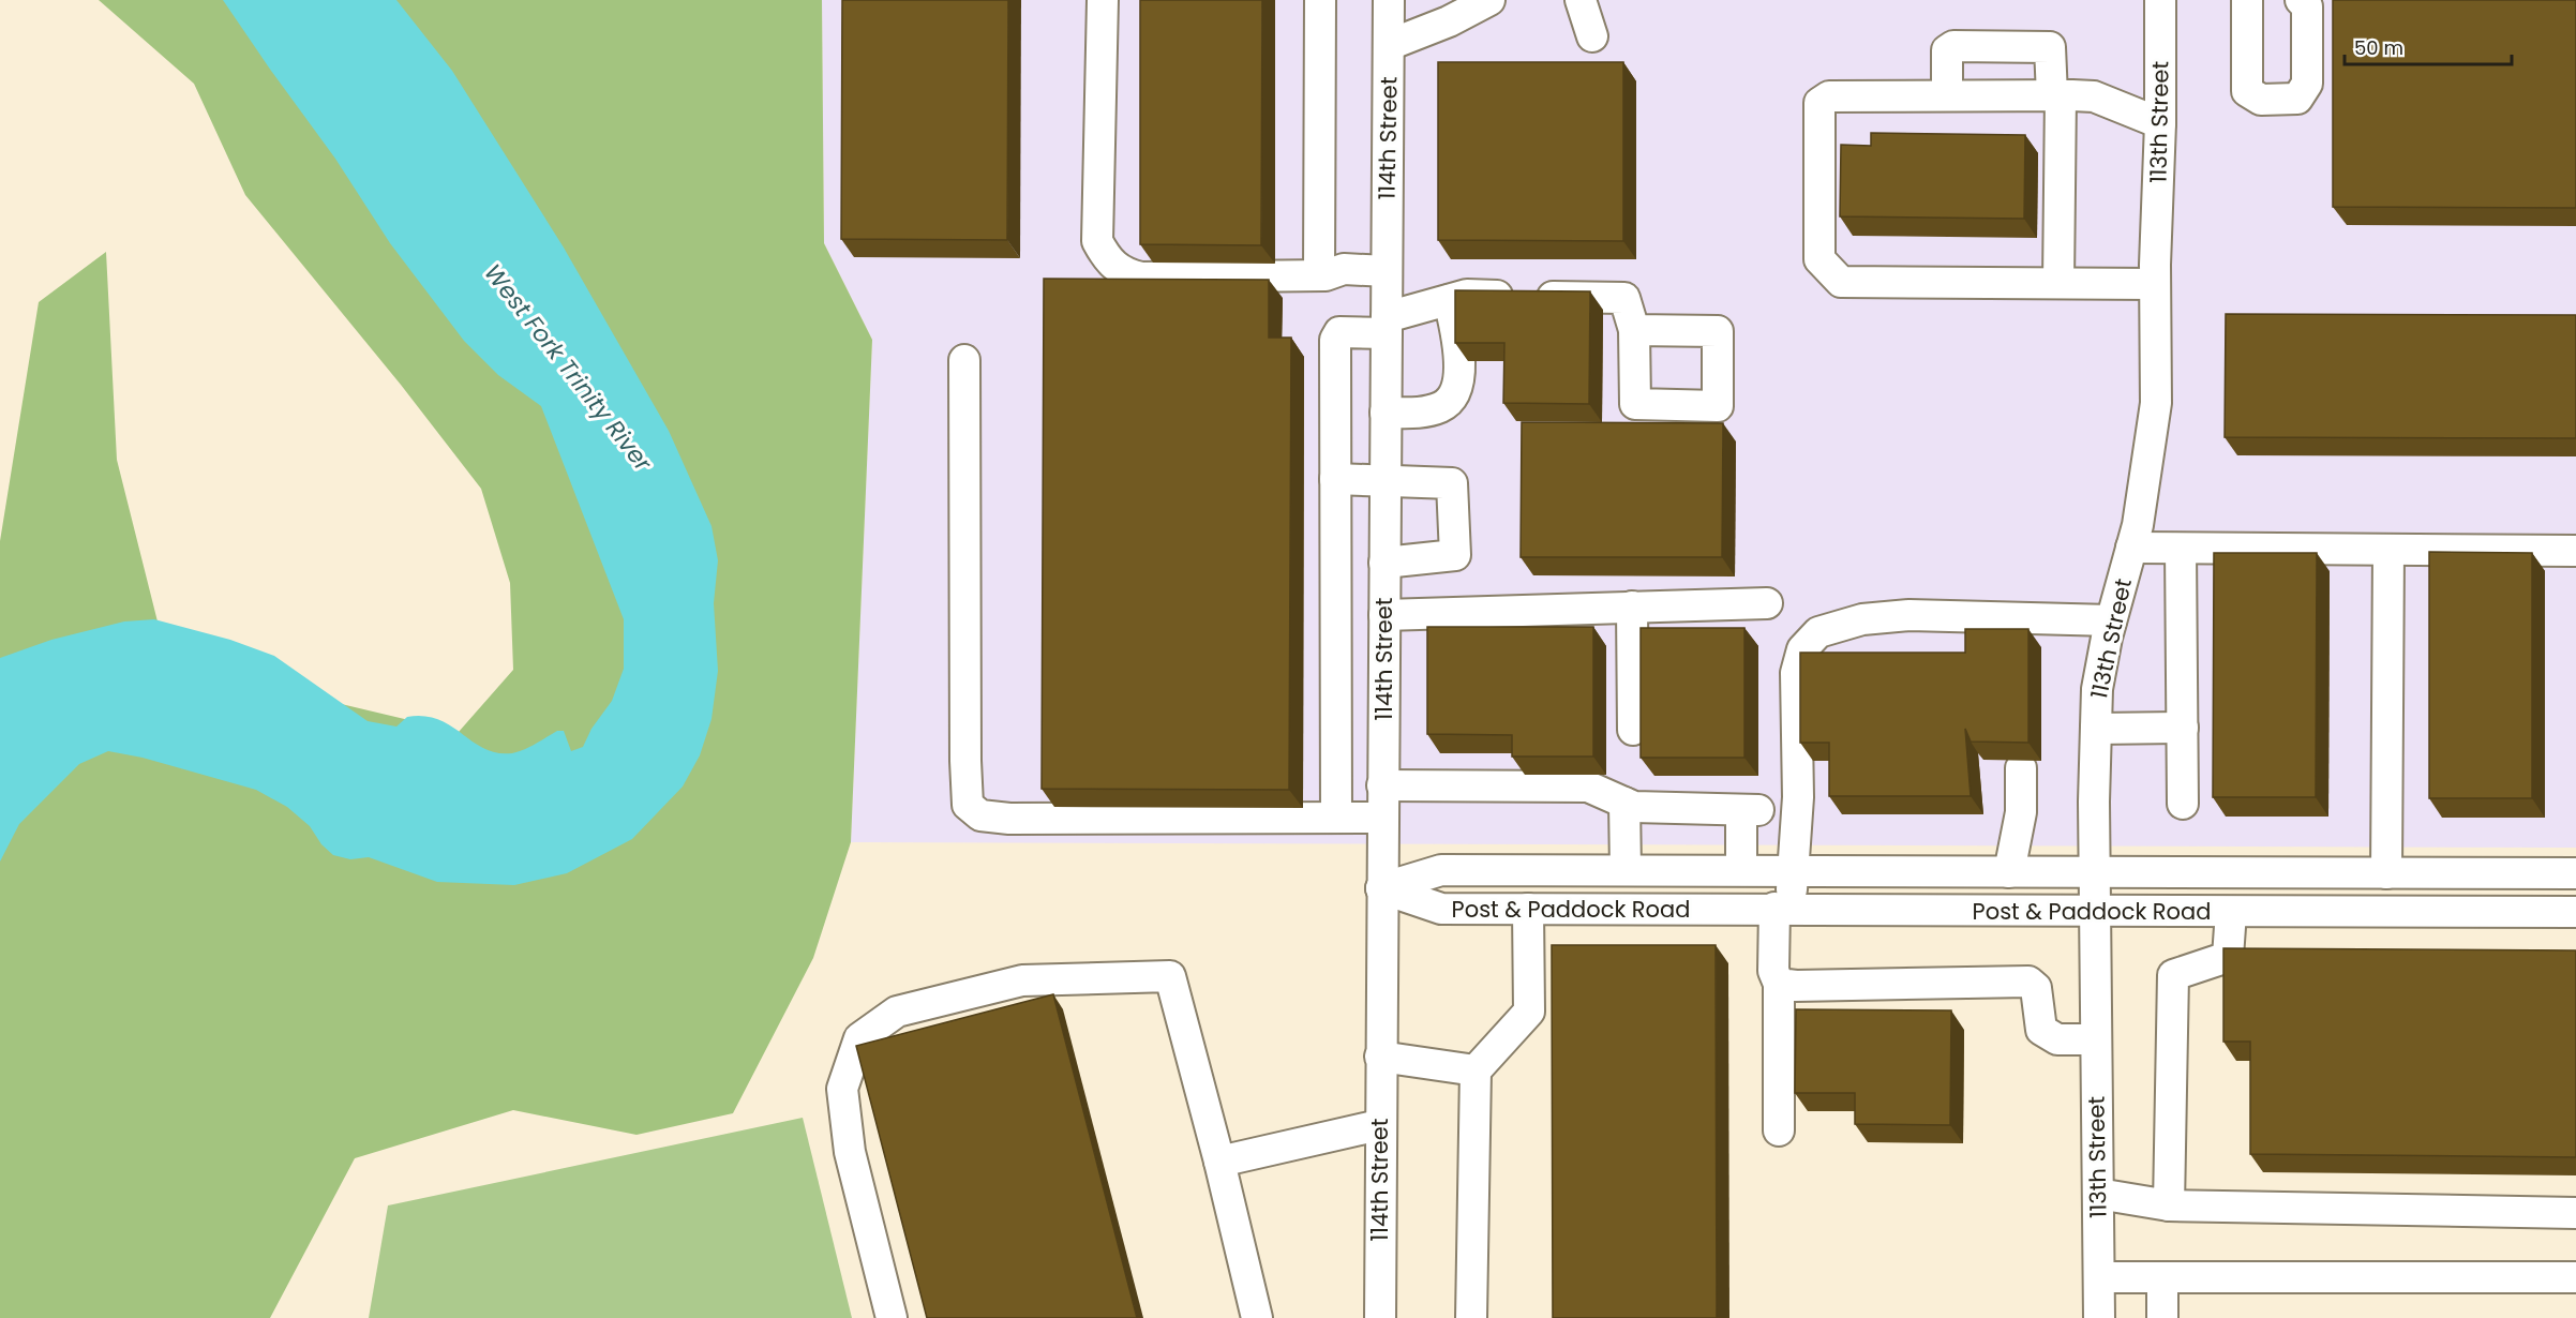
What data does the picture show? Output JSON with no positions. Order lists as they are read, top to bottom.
{
  "streets": {
    "street": ["113th Street", "114th Street", "Post & Paddock Road"]
  },
  "crossings": [
    ["113th Street", "Post & Paddock Road"],
    ["114th Street", "Post & Paddock Road"]
  ],
  "water": ["West Fork Trinity River"],
  "scale_bar": "50 m"
}
